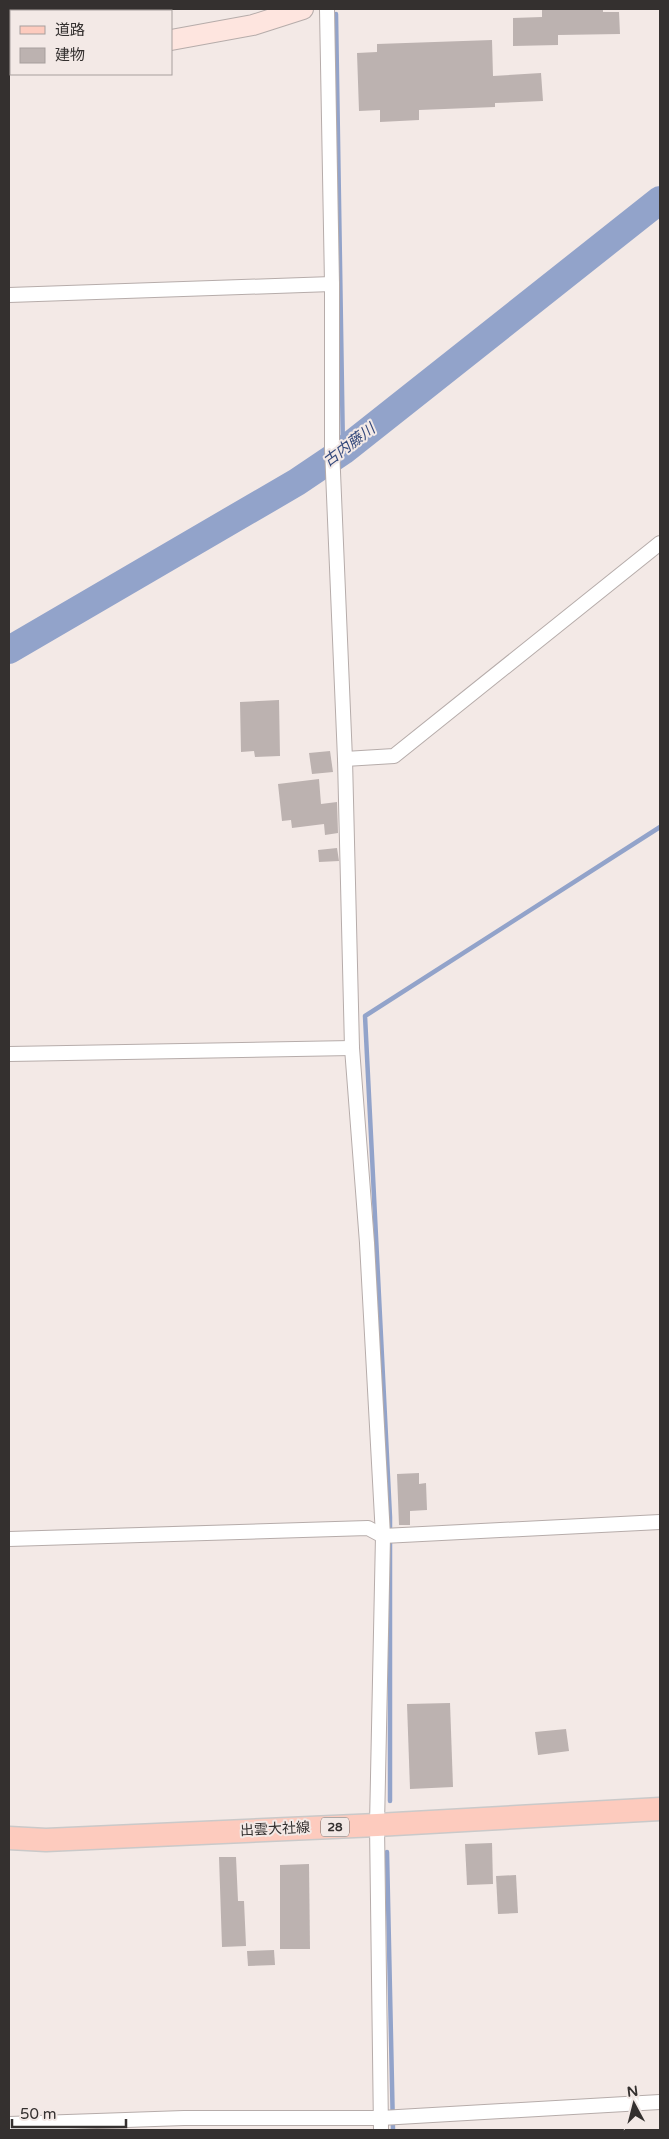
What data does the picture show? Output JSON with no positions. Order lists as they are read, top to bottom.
{
  "streets": {
    "main road": ["28", "出雲大社線"]
  },
  "water": ["古内藤川"],
  "legend": ["道路", "建物"],
  "scale_bar": "50 m",
  "north": "top"
}
